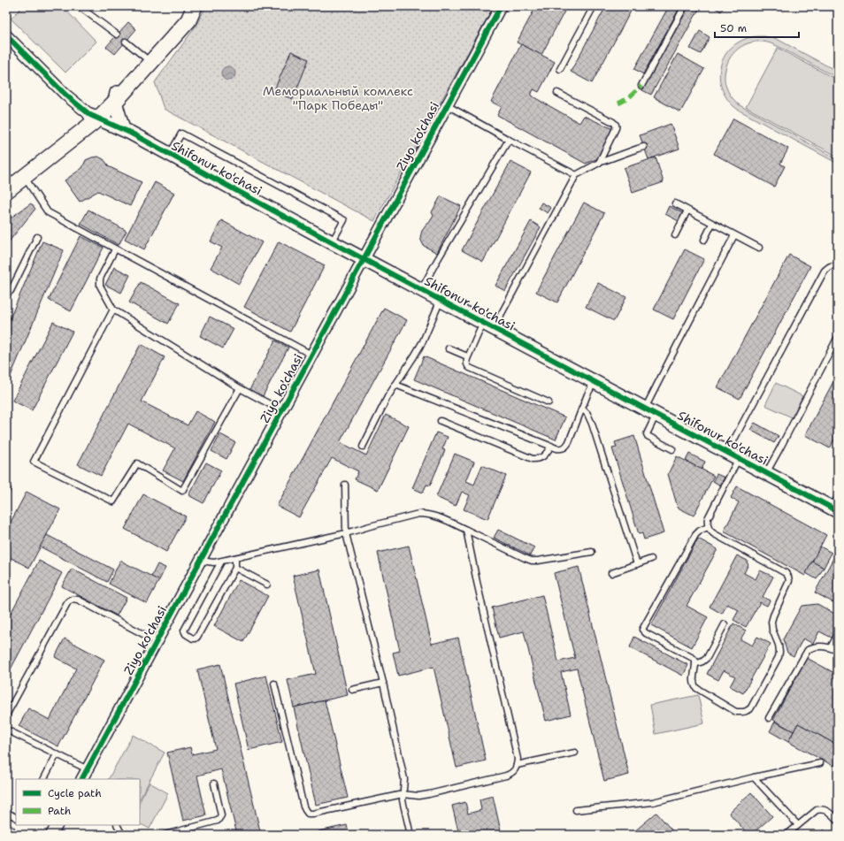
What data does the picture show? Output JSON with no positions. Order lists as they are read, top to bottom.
{
  "streets": {
    "street": ["Ziyo ko'chasi", "Shifonur ko'chasi"]
  },
  "crossings": [
    ["Ziyo ko'chasi", "Shifonur ko'chasi"]
  ],
  "parks": ["Мемориальный комлекс \"Парк Победы\""],
  "legend": ["Cycle path", "Path"],
  "scale_bar": "50 m"
}
